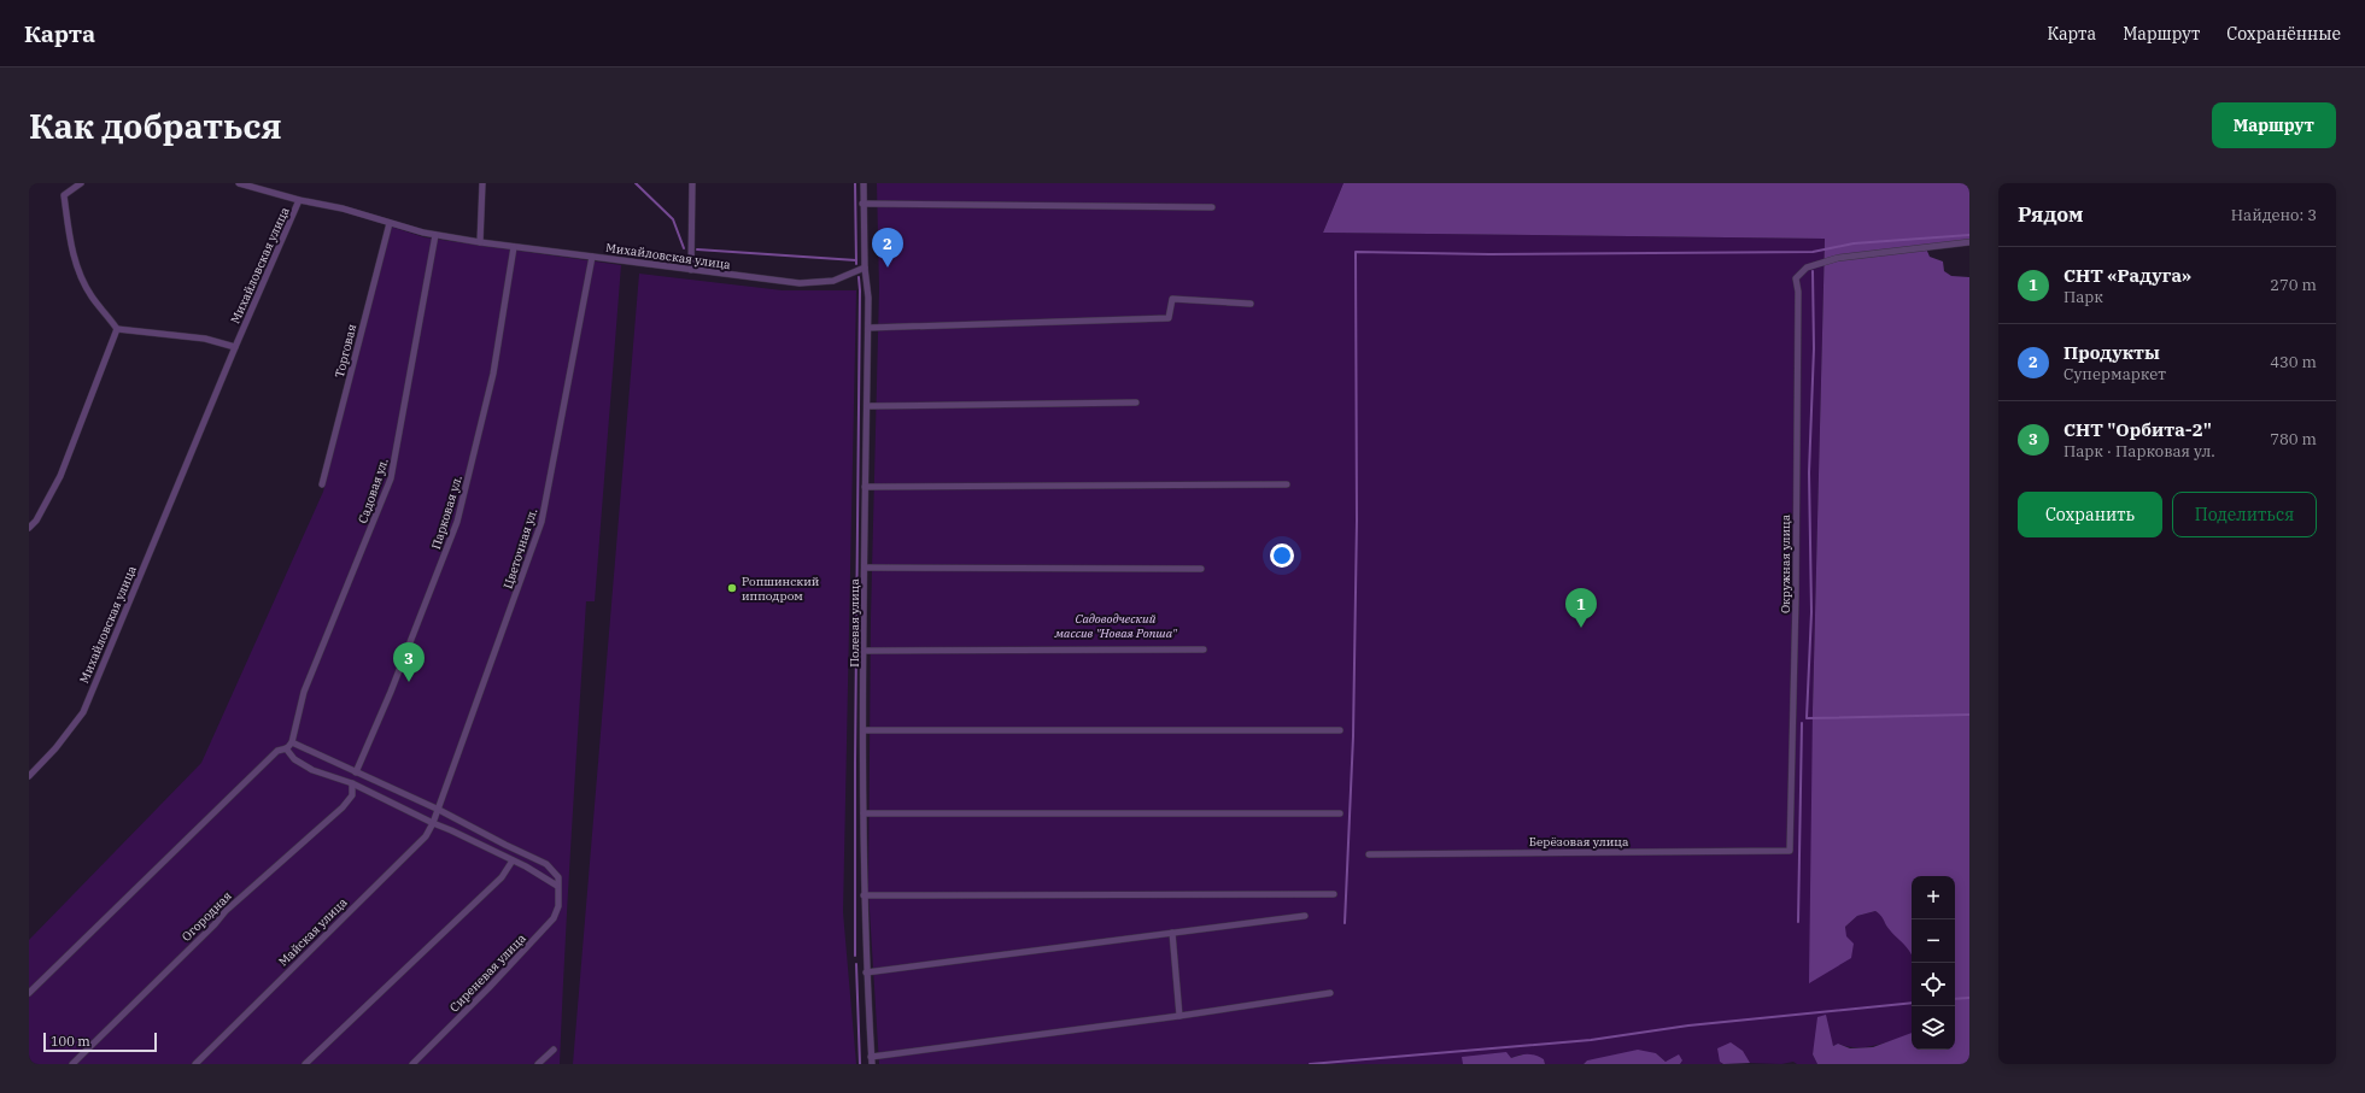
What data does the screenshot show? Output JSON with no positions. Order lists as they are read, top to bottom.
{
  "streets": {
    "street": [
      "Михайловская улица",
      "Торговая",
      "Садовая ул.",
      "Парковая ул.",
      "Цветочная ул.",
      "Окружная улица",
      "Полевая улица",
      "Берёзовая улица",
      "Огородная",
      "Майская улица",
      "Сиреневая улица"
    ]
  },
  "crossings": [
    ["Михайловская улица", "Торговая"],
    ["Михайловская улица", "Садовая ул."],
    ["Михайловская улица", "Парковая ул."],
    ["Михайловская улица", "Цветочная ул."],
    ["Михайловская улица", "Полевая улица"],
    ["Цветочная ул.", "Майская улица"],
    ["Окружная улица", "Берёзовая улица"]
  ],
  "parks": ["Садоводческий массив \"Новая Ропша\""],
  "places": ["Ропшинский ипподром"],
  "scale_bar": "100 m",
  "page": {
    "header": "Карта",
    "nav": ["Карта", "Маршрут", "Сохранённые"],
    "buttons": [
      "Маршрут",
      ["Сохранить", "Поделиться"]
    ],
    "title": "Как добраться",
    "heading": ["Рядом", "Найдено: 3"],
    "pins": ["2", "1", "3"],
    "list": [
      {
        "mark": "1",
        "name": "СНТ «Радуга»",
        "note": "Парк",
        "value": "270 m"
      },
      {
        "mark": "2",
        "name": "Продукты",
        "note": "Супермаркет",
        "value": "430 m"
      },
      {
        "mark": "3",
        "name": "СНТ \"Орбита-2\"",
        "note": "Парк · Парковая ул.",
        "value": "780 m"
      }
    ],
    "map_buttons": ["+", "−"],
    "scale": "100 m"
  }
}
